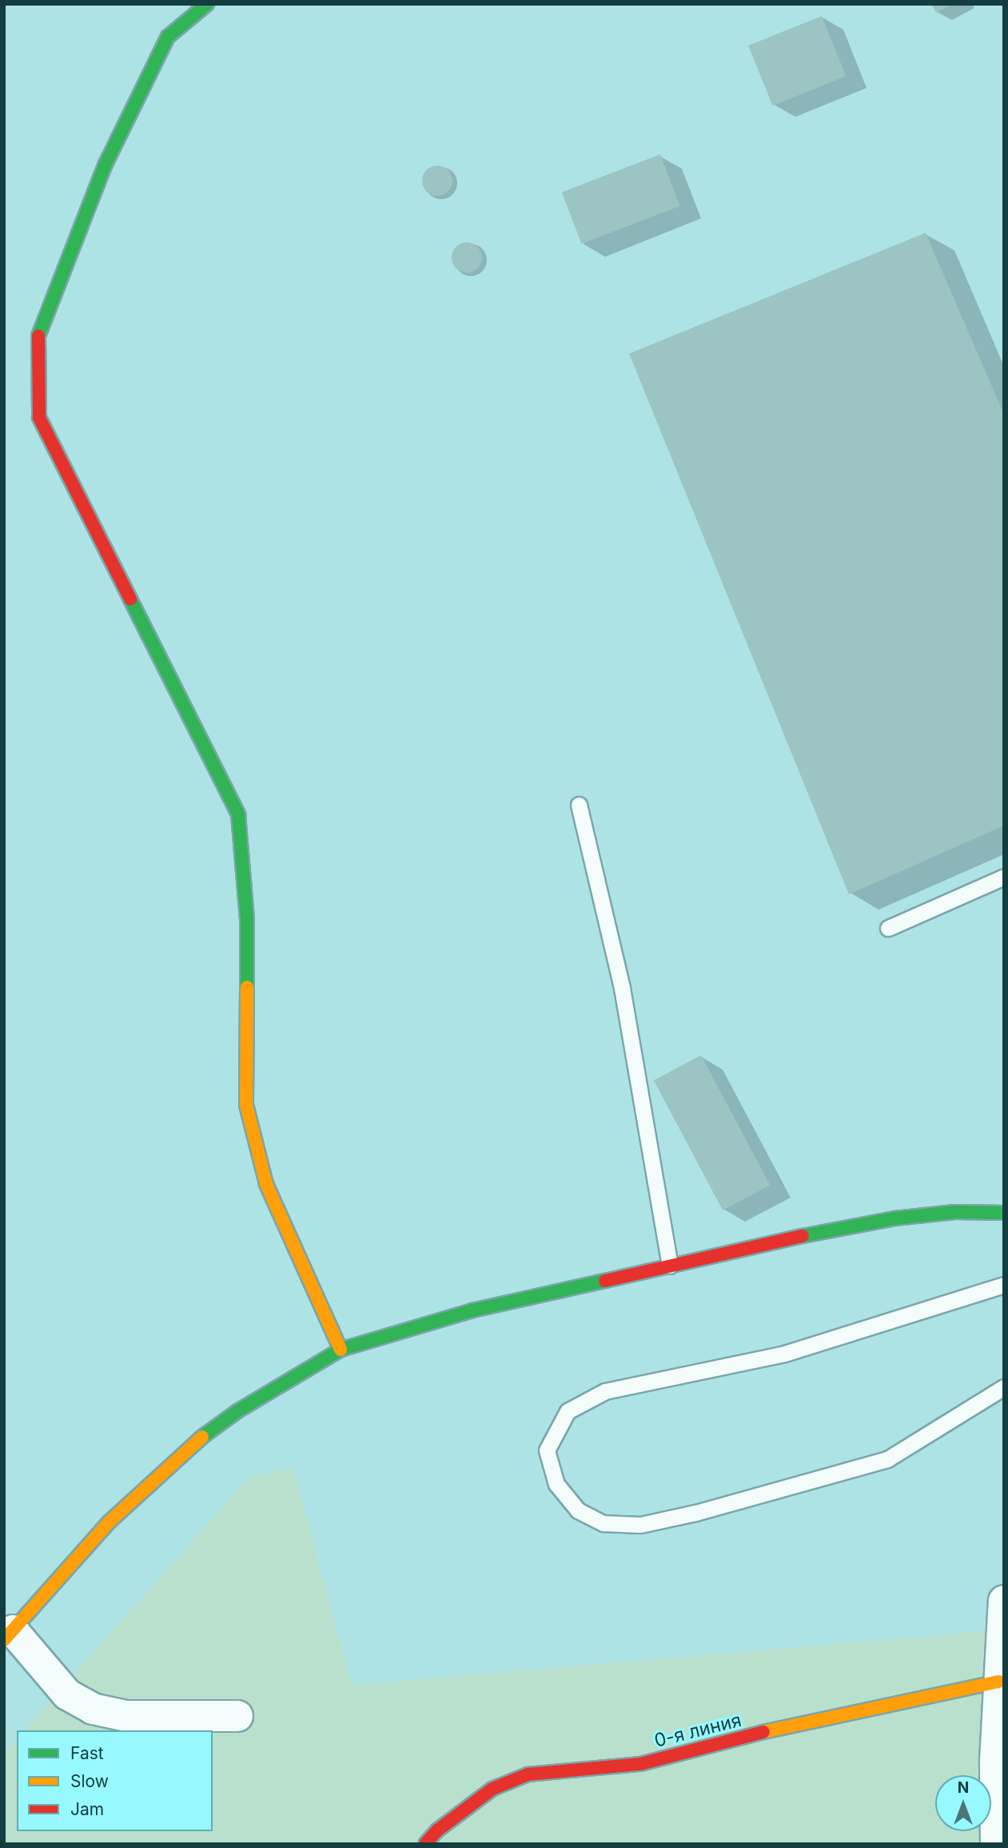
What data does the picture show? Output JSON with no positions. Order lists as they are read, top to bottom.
{
  "streets": {
    "street": ["0-я линия"]
  },
  "legend": ["Fast", "Slow", "Jam"],
  "north": "top"
}
